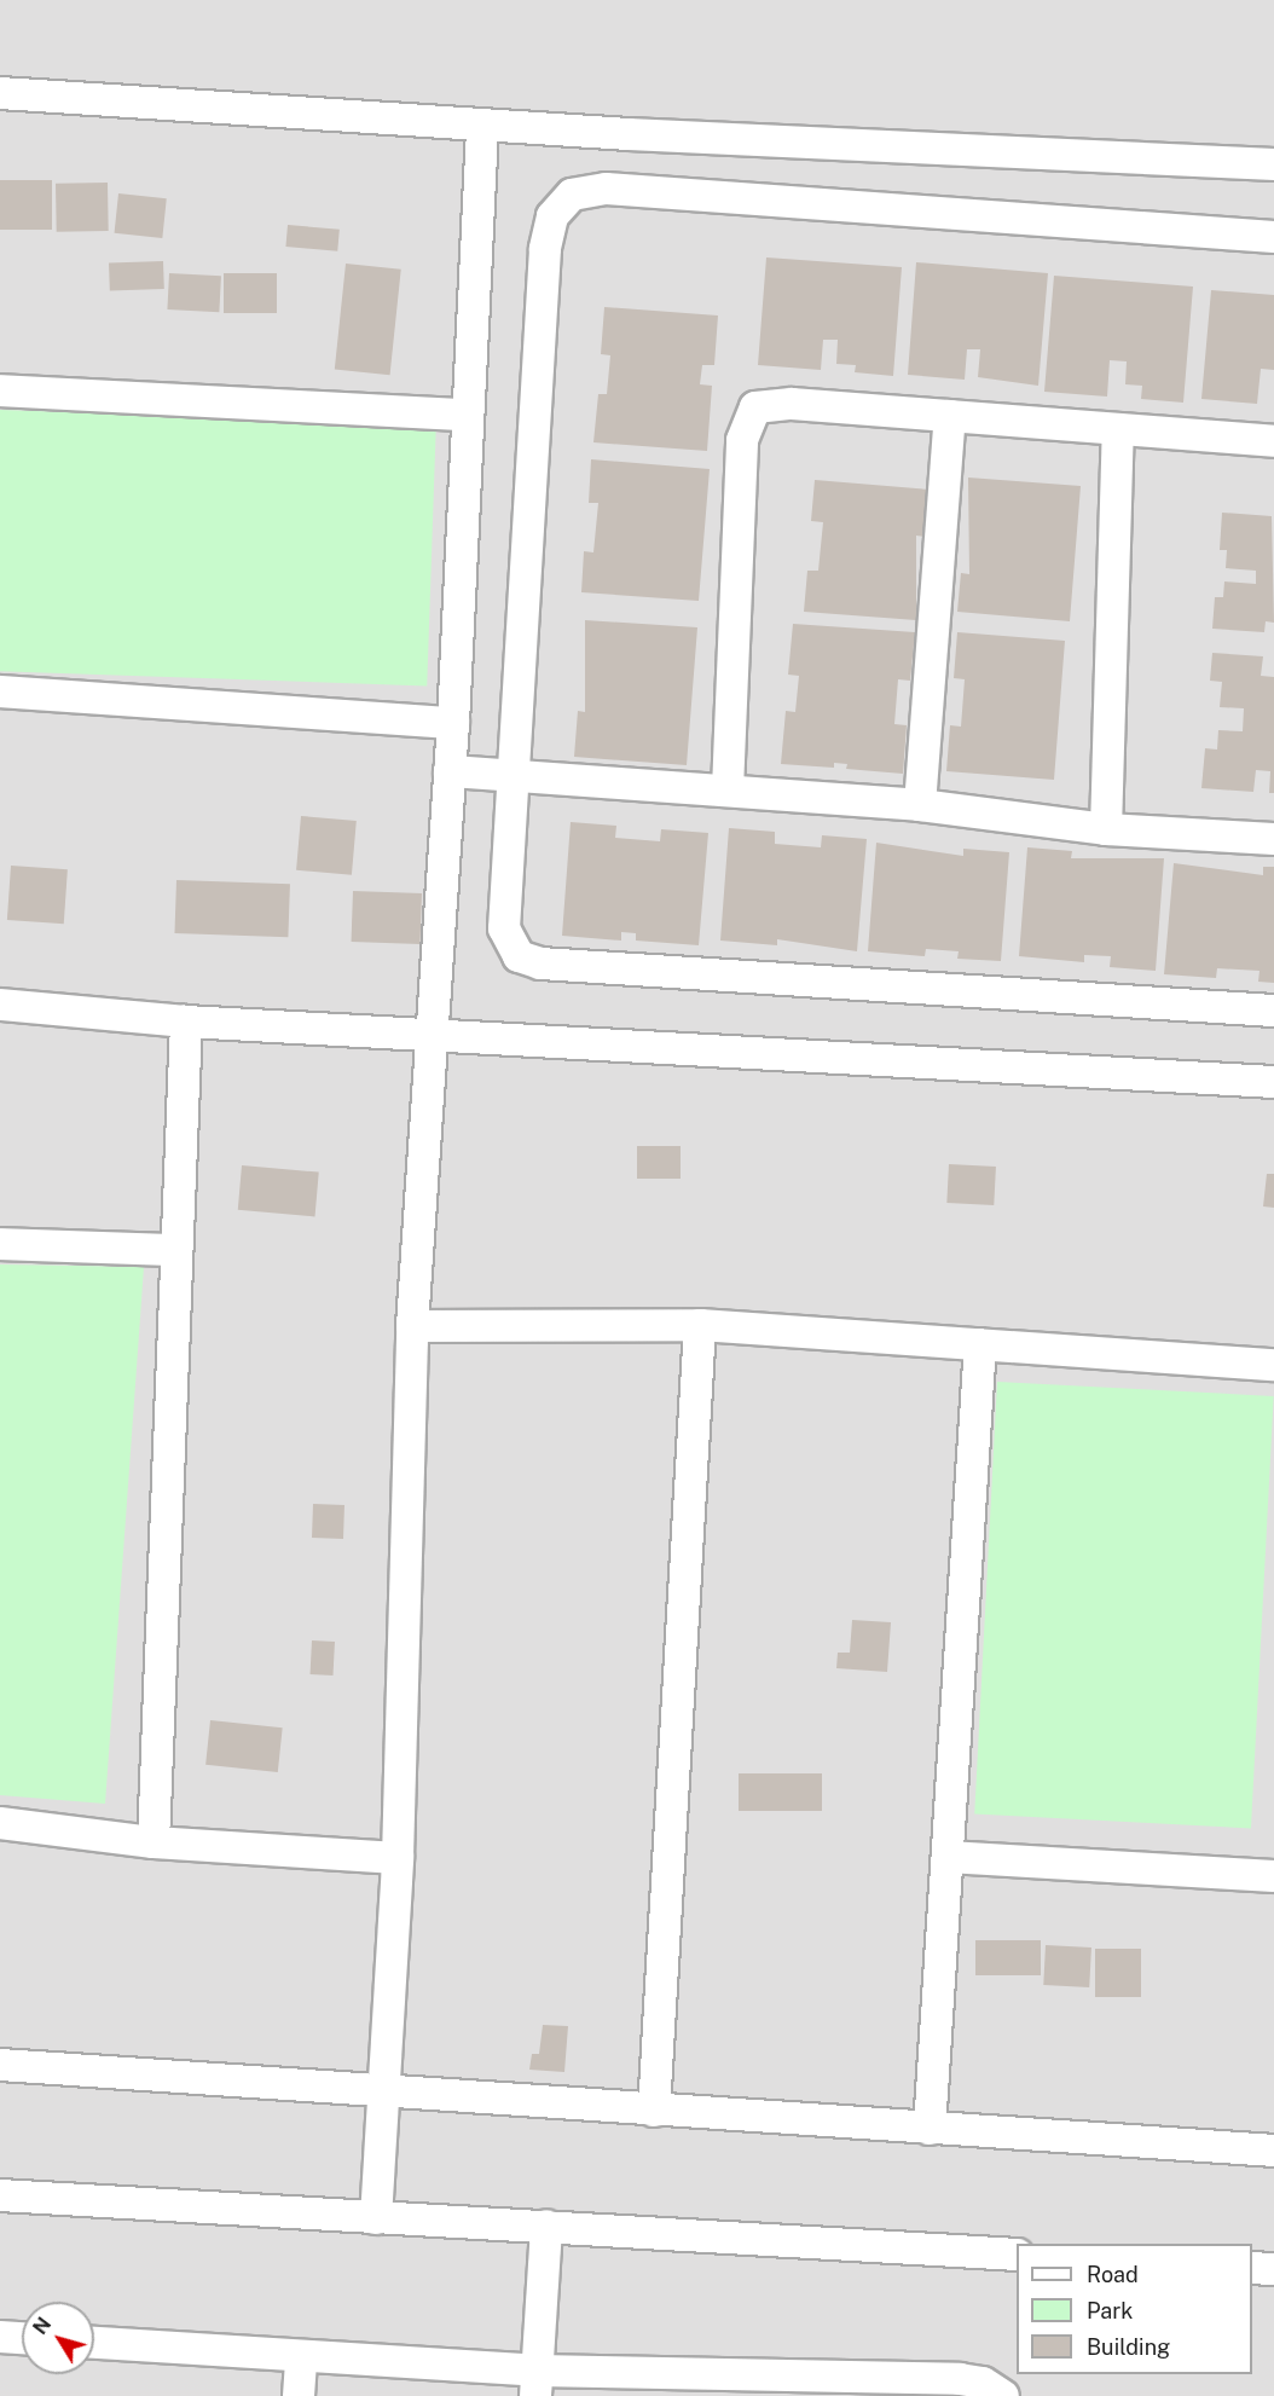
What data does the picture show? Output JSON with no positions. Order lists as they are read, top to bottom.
{
  "legend": ["Road", "Park", "Building"],
  "north": "top left"
}
